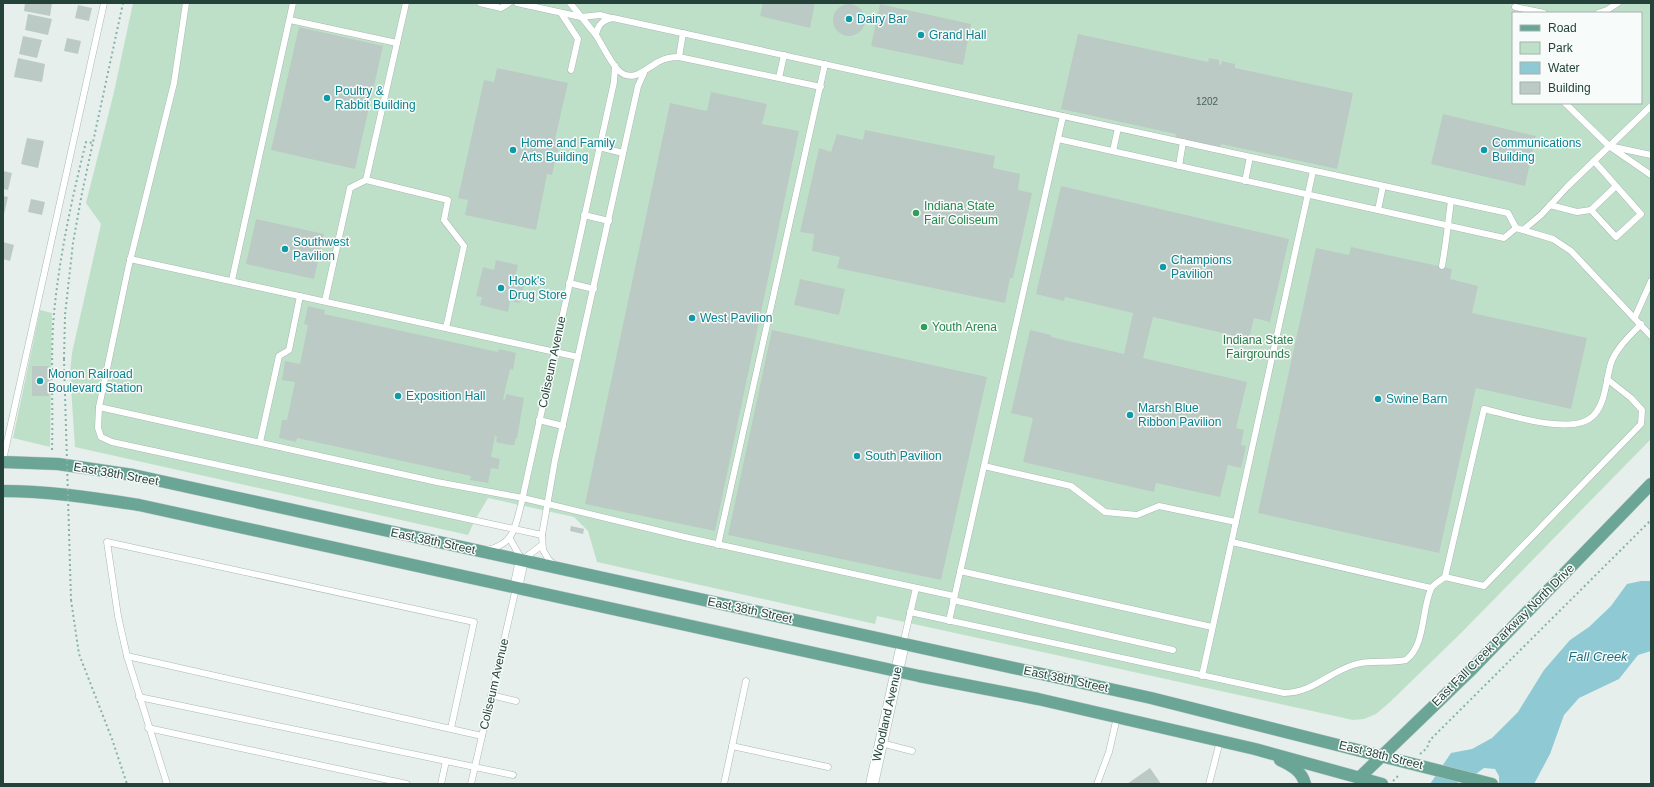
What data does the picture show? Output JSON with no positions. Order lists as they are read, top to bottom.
{
  "streets": {
    "main road": ["East 38th Street", "East Fall Creek Parkway North Drive"],
    "street": ["Coliseum Avenue", "Woodland Avenue"]
  },
  "crossings": [
    ["Coliseum Avenue", "East 38th Street"],
    ["East 38th Street", "East Fall Creek Parkway North Drive"],
    ["East 38th Street", "Woodland Avenue"]
  ],
  "water": ["Fall Creek"],
  "parks": ["Indiana State Fairgrounds"],
  "places": [
    "Dairy Bar",
    "Grand Hall",
    "Poultry & Rabbit Building",
    "Home and Family Arts Building",
    "Communications Building",
    "Indiana State Fair Coliseum",
    "Southwest Pavilion",
    "Champions Pavilion",
    "Hook's Drug Store",
    "West Pavilion",
    "Youth Arena",
    "Monon Railroad Boulevard Station",
    "Exposition Hall",
    "Swine Barn",
    "Marsh Blue Ribbon Pavilion",
    "South Pavilion"
  ],
  "house_numbers": ["1202"],
  "legend": [
    "Road",
    "Park",
    "Water",
    "Building"
  ]
}
